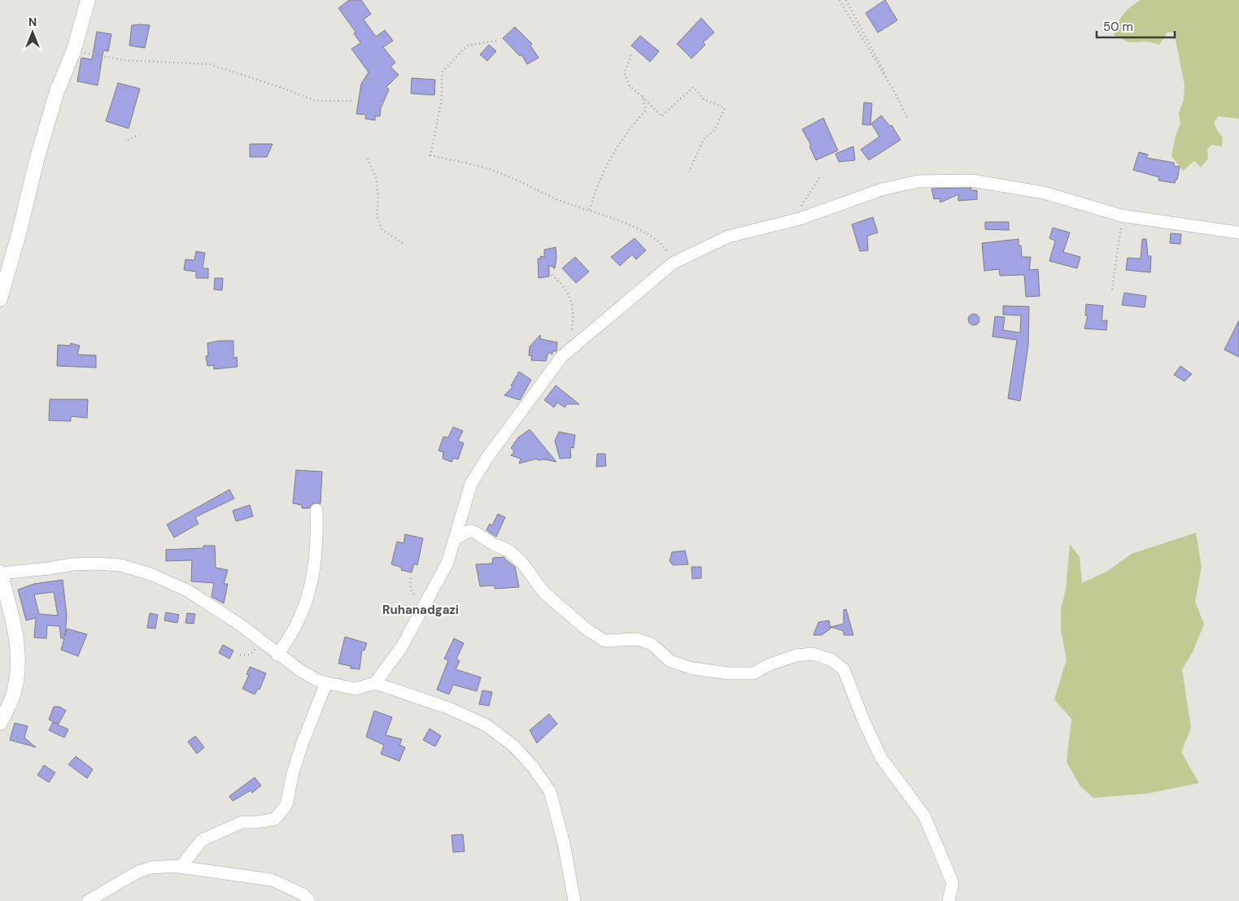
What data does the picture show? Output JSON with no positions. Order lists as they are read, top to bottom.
{
  "districts": ["Ruhanadgazi"],
  "scale_bar": "50 m",
  "north": "top"
}
